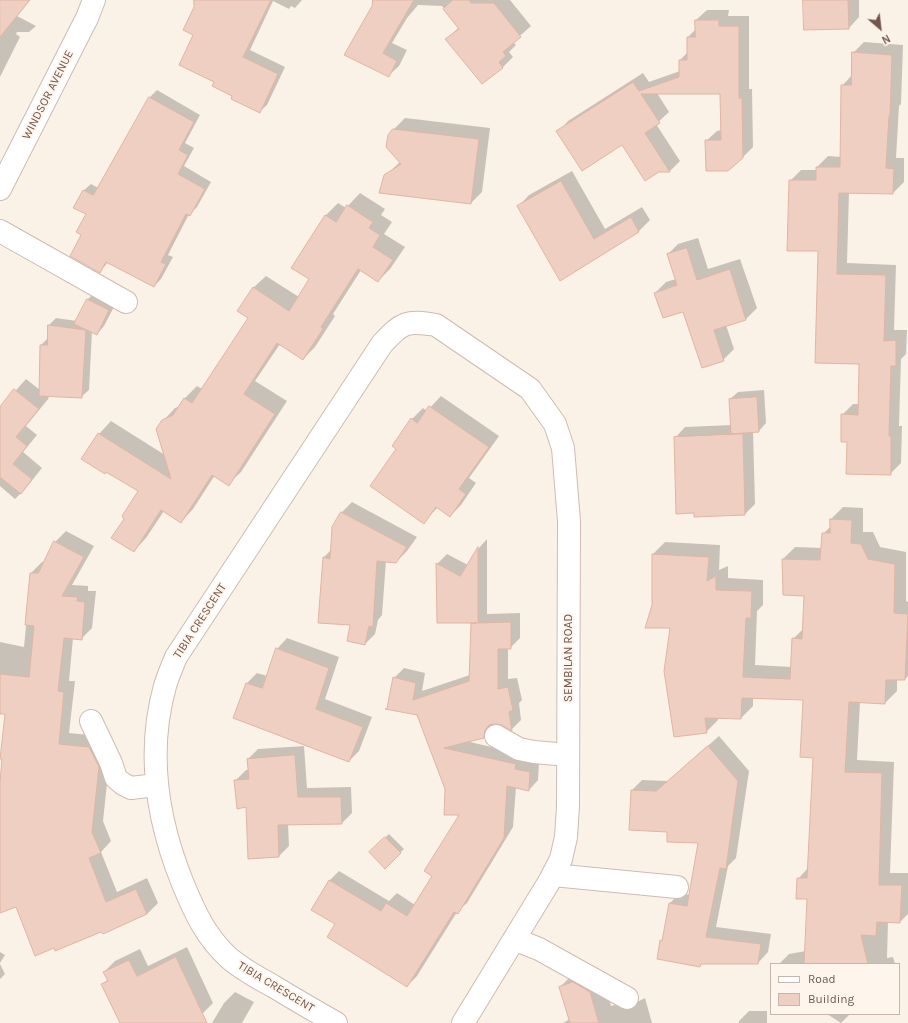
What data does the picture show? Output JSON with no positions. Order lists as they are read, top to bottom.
{
  "streets": {
    "street": ["WINDSOR AVENUE", "TIBIA CRESCENT", "SEMBILAN ROAD"]
  },
  "crossings": [
    ["TIBIA CRESCENT", "SEMBILAN ROAD"]
  ],
  "legend": ["Road", "Building"],
  "north": "bottom right"
}
